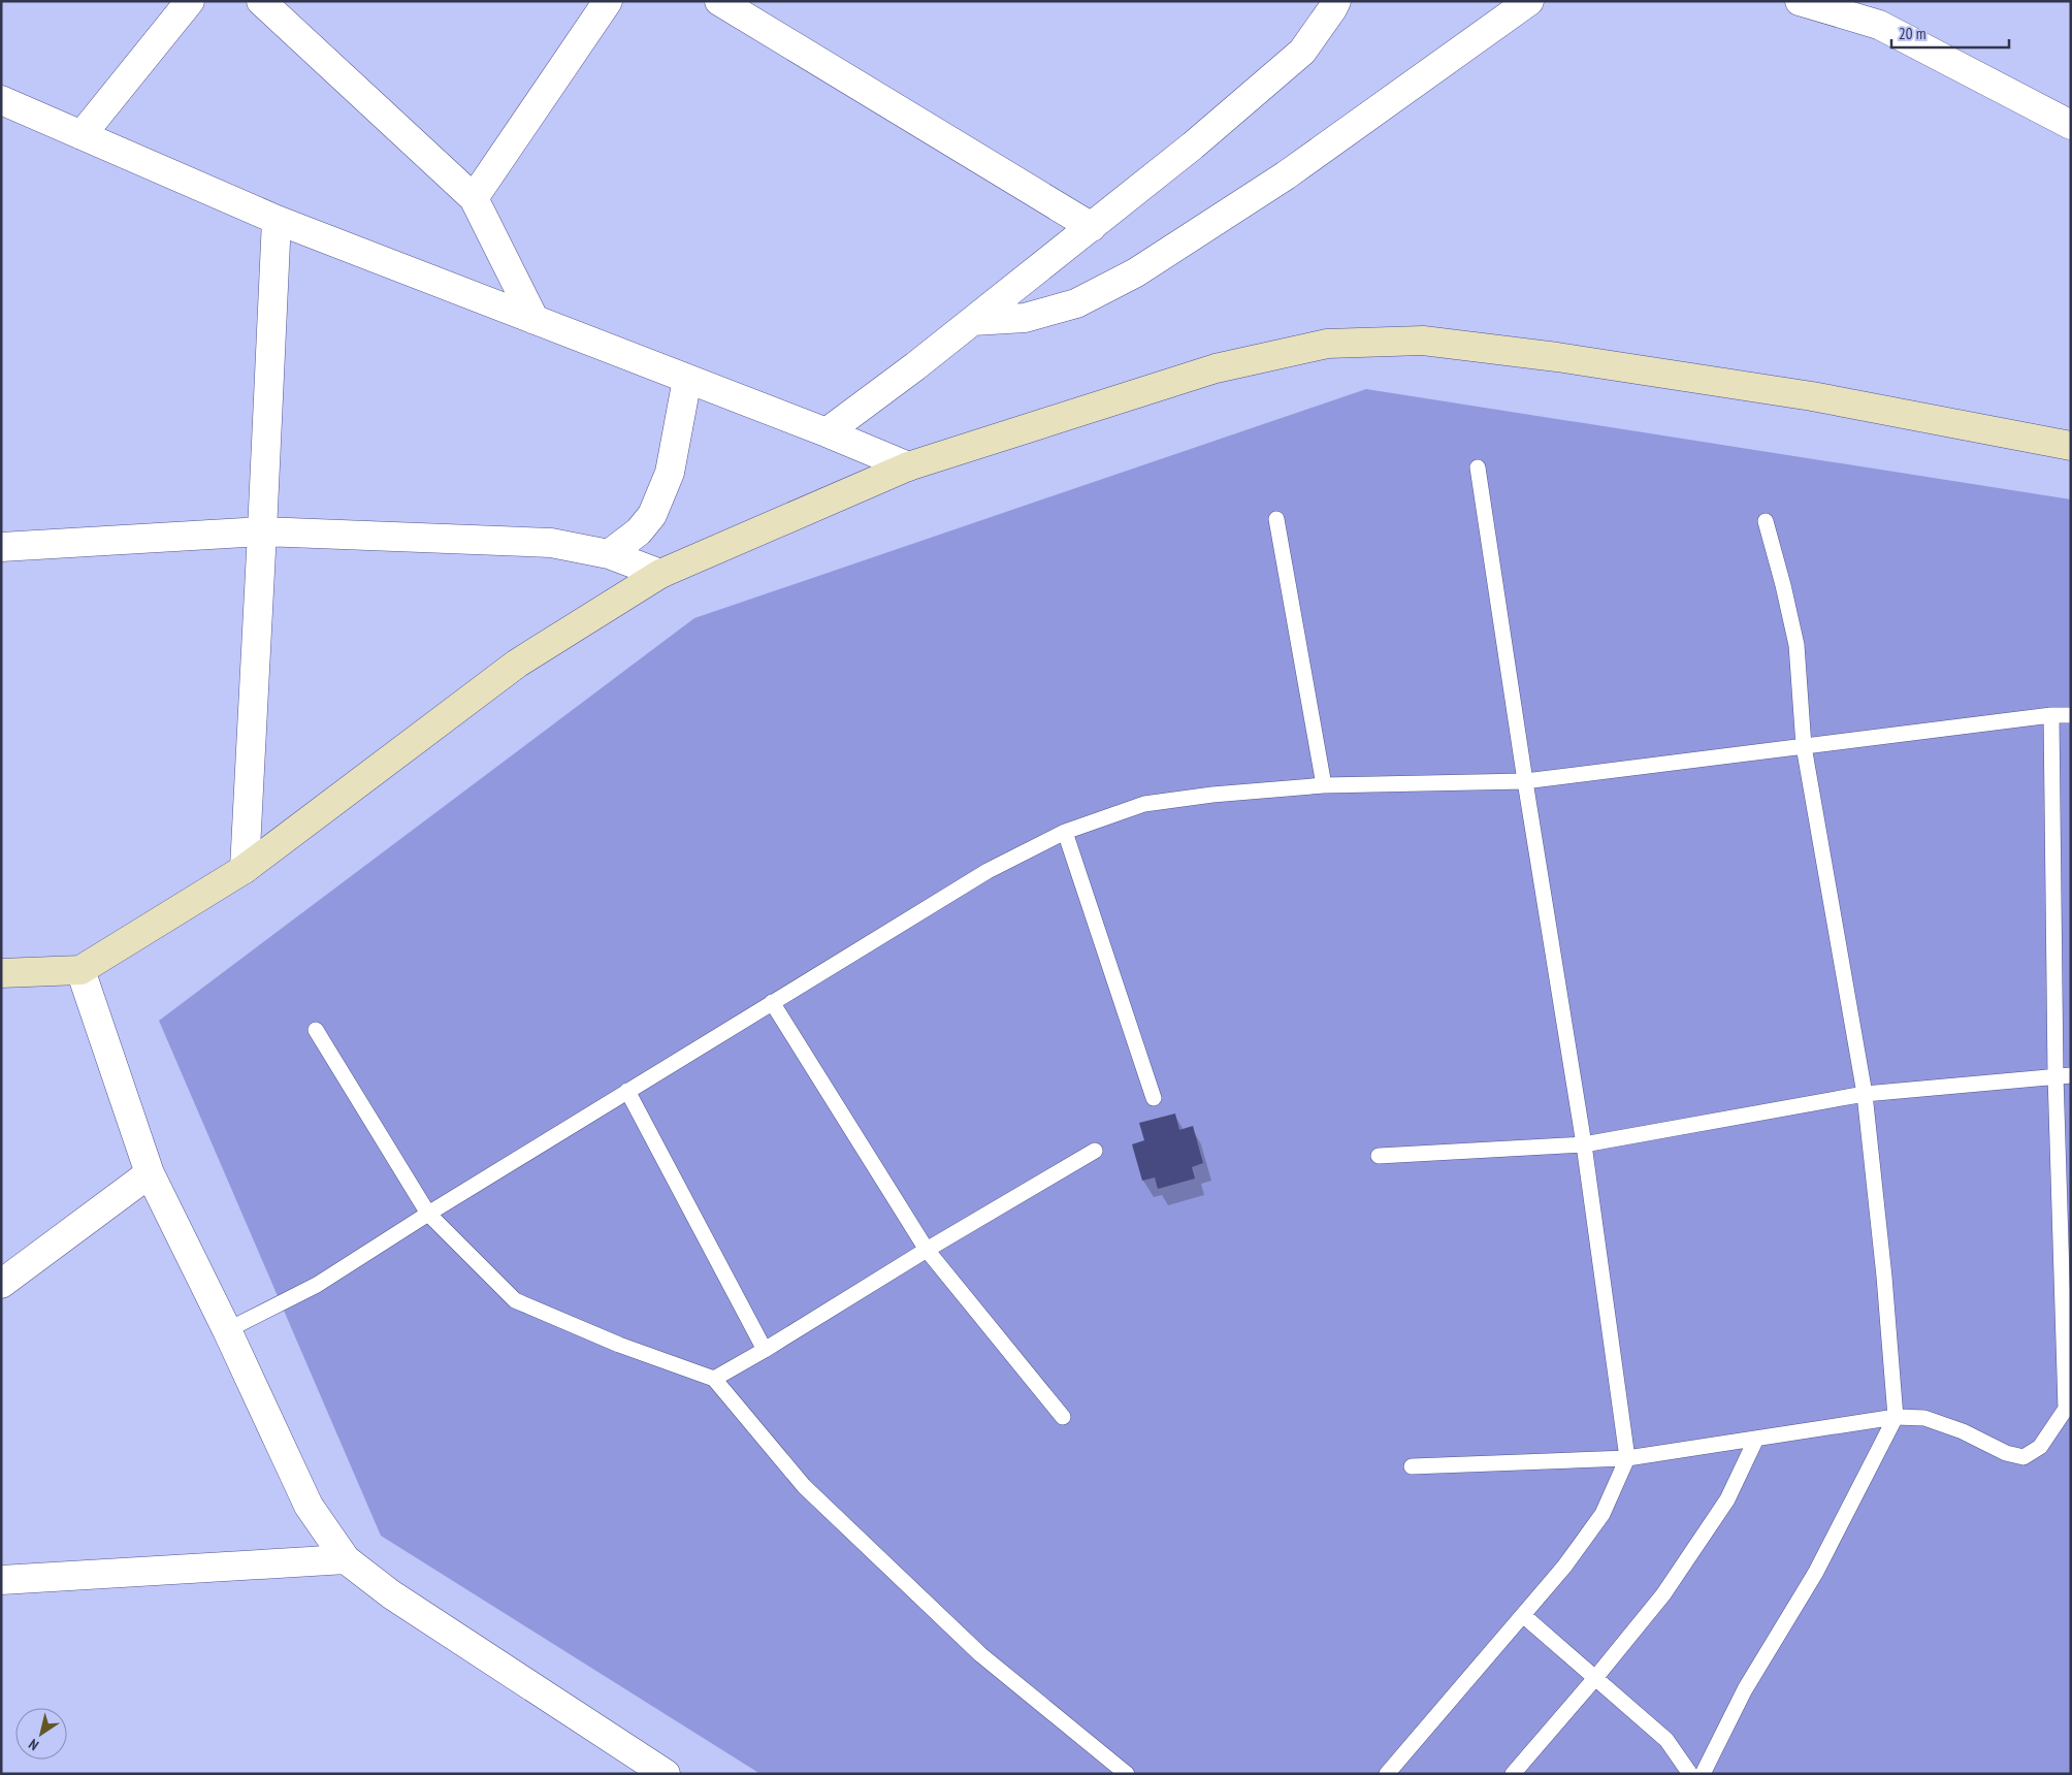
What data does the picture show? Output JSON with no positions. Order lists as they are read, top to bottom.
{
  "scale_bar": "20 m",
  "north": "bottom left"
}
